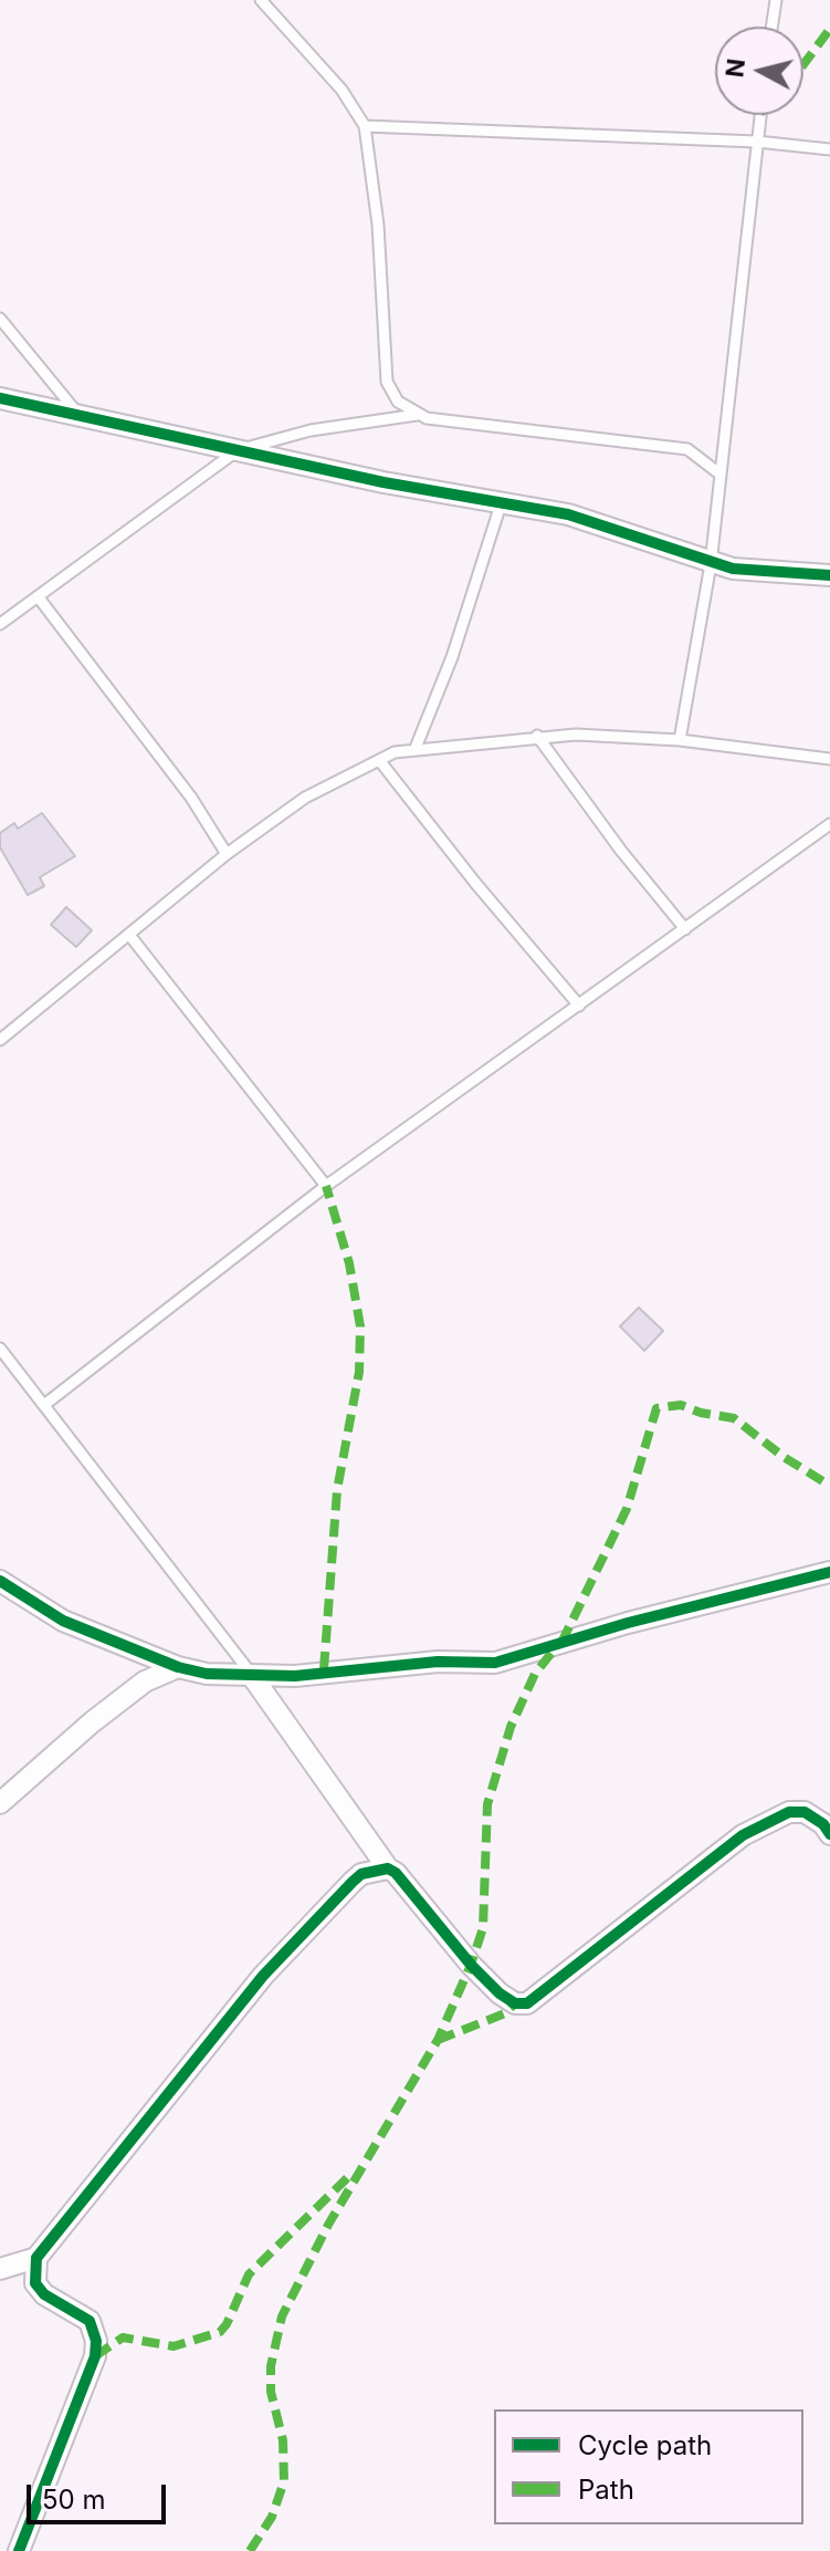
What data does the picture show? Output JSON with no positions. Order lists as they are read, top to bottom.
{
  "legend": ["Cycle path", "Path"],
  "scale_bar": "50 m",
  "north": "left"
}
